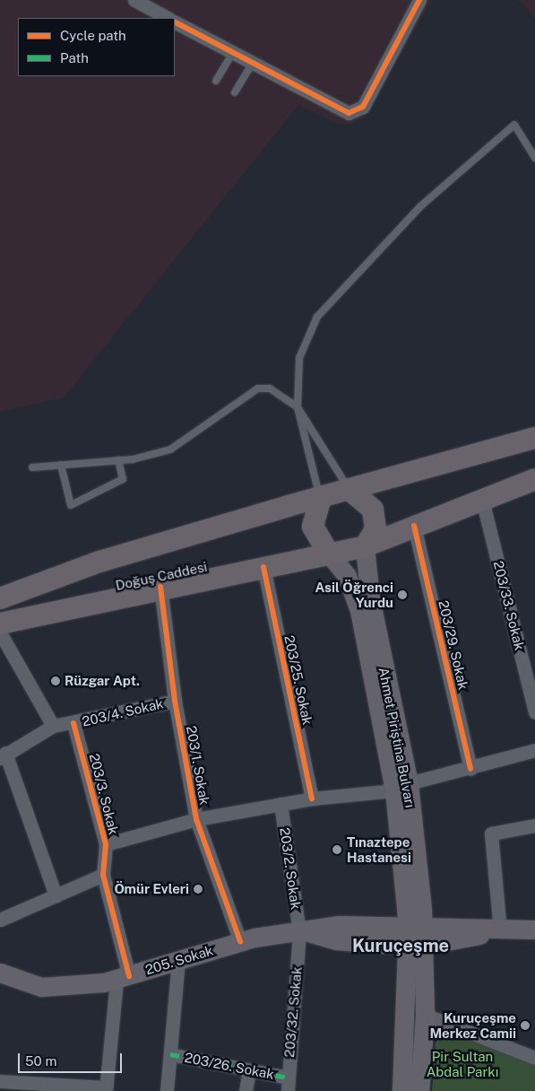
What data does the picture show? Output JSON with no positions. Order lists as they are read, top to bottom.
{
  "streets": {
    "main road": ["Doğuş Caddesi", "Ahmet Piriştina Bulvarı", "205. Sokak"],
    "street": [
      "203/33. Sokak",
      "203/29. Sokak",
      "203/25. Sokak",
      "203/4. Sokak",
      "203/1. Sokak",
      "203/3. Sokak",
      "203/2. Sokak",
      "203/32. Sokak",
      "203/26. Sokak"
    ]
  },
  "crossings": [
    ["Doğuş Caddesi", "203/25. Sokak"],
    ["Doğuş Caddesi", "Ahmet Piriştina Bulvarı"],
    ["Doğuş Caddesi", "203/1. Sokak"],
    ["203/29. Sokak", "203/3. Sokak"],
    ["203/25. Sokak", "203/3. Sokak"],
    ["203/4. Sokak", "203/1. Sokak"],
    ["203/4. Sokak", "203/3. Sokak"],
    ["Ahmet Piriştina Bulvarı", "203/3. Sokak"],
    ["Ahmet Piriştina Bulvarı", "205. Sokak"],
    ["203/1. Sokak", "203/3. Sokak"],
    ["203/1. Sokak", "205. Sokak"],
    ["203/3. Sokak", "203/2. Sokak"],
    ["203/3. Sokak", "205. Sokak"],
    ["203/2. Sokak", "205. Sokak"],
    ["203/2. Sokak", "203/32. Sokak"],
    ["205. Sokak", "203/32. Sokak"],
    ["203/32. Sokak", "203/26. Sokak"]
  ],
  "districts": ["Kuruçeşme"],
  "parks": ["Pir Sultan Abdal Parkı"],
  "places": [
    "Asil Öğrenci Yurdu",
    "Rüzgar Apt.",
    "Tınaztepe Hastanesi",
    "Ömür Evleri",
    "Kuruçeşme Merkez Camii"
  ],
  "legend": ["Cycle path", "Path"],
  "scale_bar": "50 m"
}
